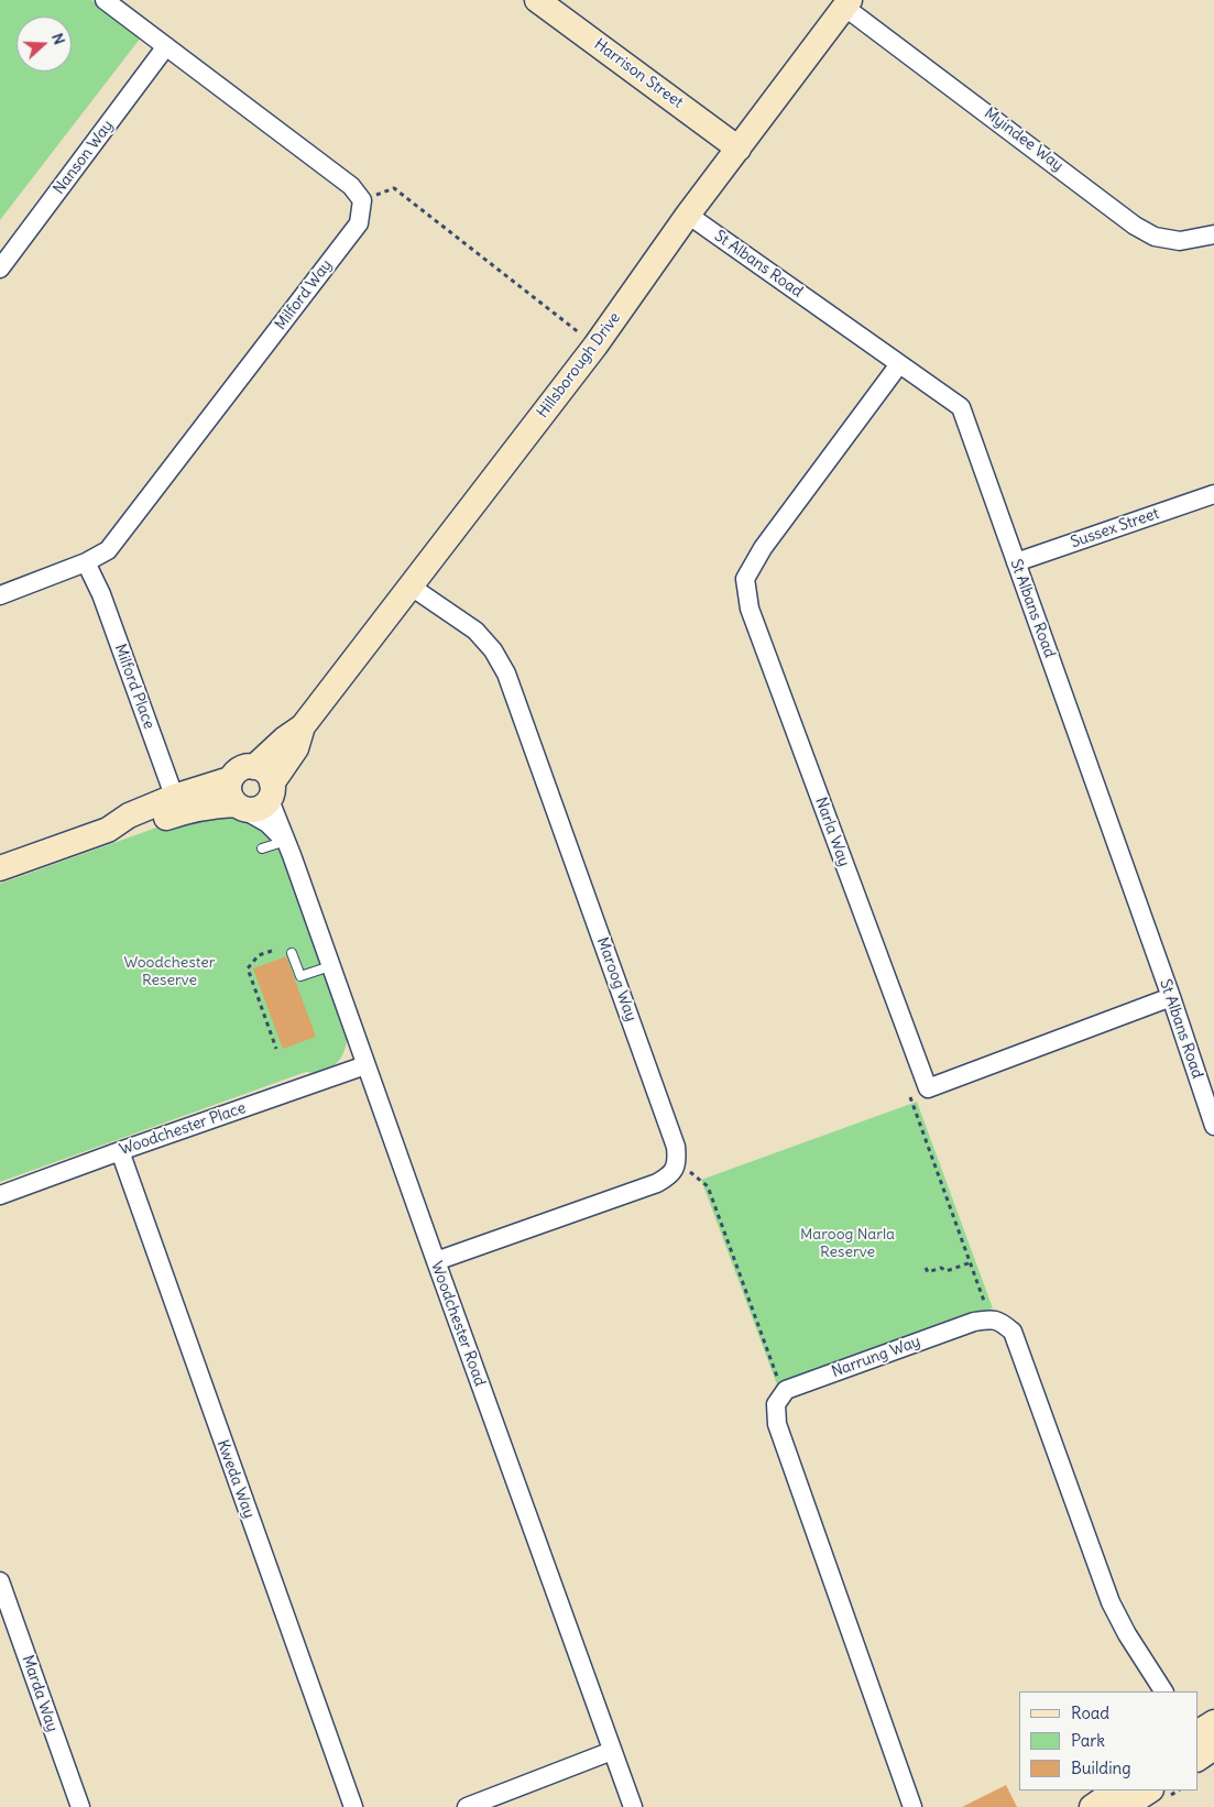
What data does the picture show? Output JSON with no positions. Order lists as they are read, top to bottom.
{
  "streets": {
    "street": [
      "Harrison Street",
      "Myindee Way",
      "Nanson Way",
      "St Albans Road",
      "Milford Way",
      "Hillsborough Drive",
      "Sussex Street",
      "Milford Place",
      "Narla Way",
      "Maroog Way",
      "Woodchester Place",
      "Woodchester Road",
      "Narrung Way",
      "Kweda Way",
      "Marda Way"
    ]
  },
  "crossings": [
    ["Harrison Street", "Hillsborough Drive"],
    ["Myindee Way", "Hillsborough Drive"],
    ["St Albans Road", "Hillsborough Drive"],
    ["St Albans Road", "Sussex Street"],
    ["St Albans Road", "Narla Way"],
    ["Milford Way", "Milford Place"],
    ["Hillsborough Drive", "Maroog Way"],
    ["Hillsborough Drive", "Woodchester Road"],
    ["Woodchester Place", "Woodchester Road"],
    ["Woodchester Place", "Kweda Way"]
  ],
  "parks": ["Woodchester Reserve", "Maroog Narla Reserve"],
  "legend": ["Road", "Park", "Building"],
  "north": "right"
}
